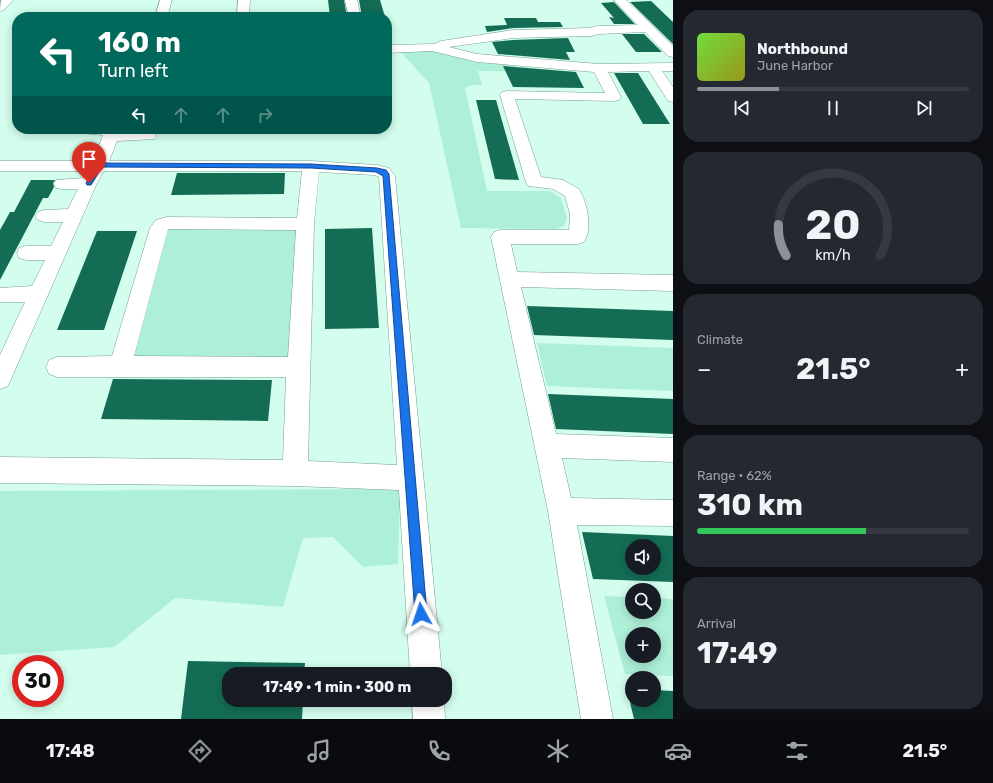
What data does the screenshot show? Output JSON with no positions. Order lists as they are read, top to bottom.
{
  "page": {
    "turn": ["160 m", "Turn left"],
    "song": ["Northbound", "June Harbor"],
    "tile": [
      "Climate",
      ["Range · 62%", "310 km"],
      ["Arrival", "17:49"]
    ],
    "heat": ["−", "21.5°", "+"],
    "map_buttons": ["+", "−"],
    "limit": "30",
    "trip": "17:49 · 1 min · 300 m",
    "tabs": ["17:48", "21.5°"],
    "gauge": ["20", "km/h"]
  }
}
